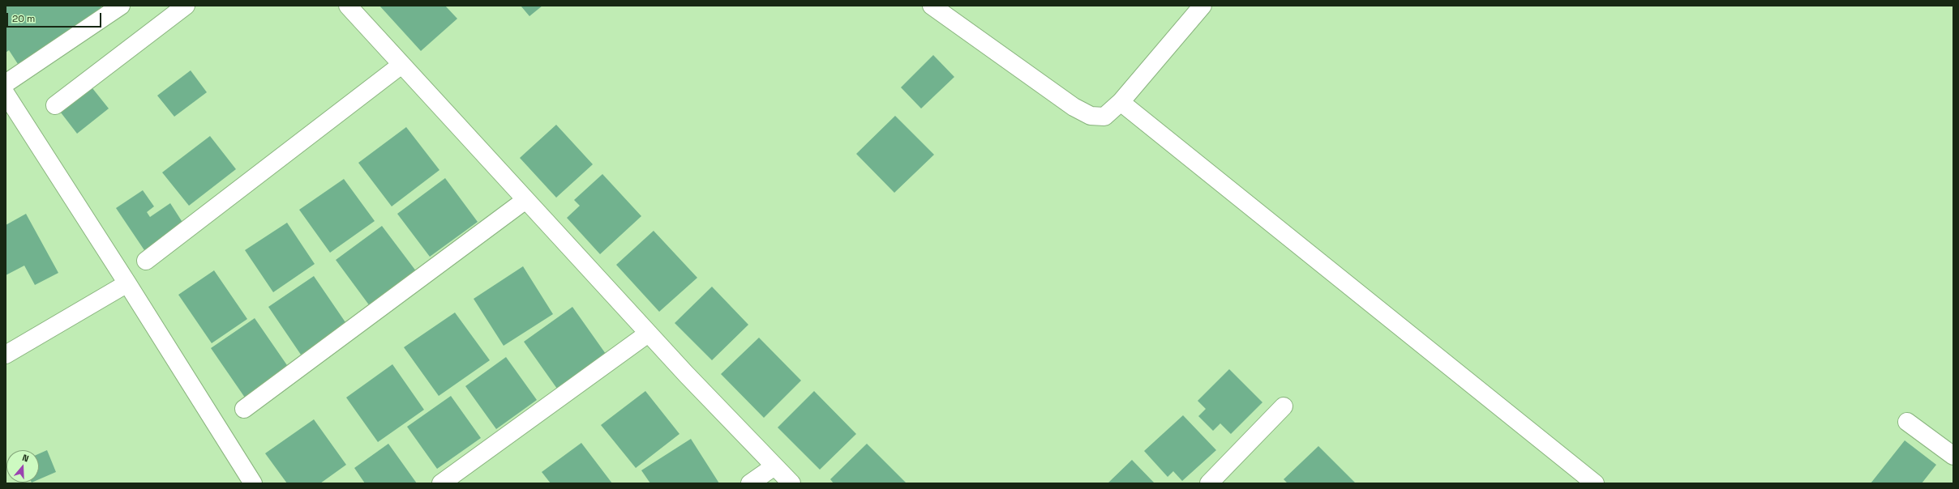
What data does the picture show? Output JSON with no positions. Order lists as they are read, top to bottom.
{
  "scale_bar": "20 m",
  "north": "top"
}
